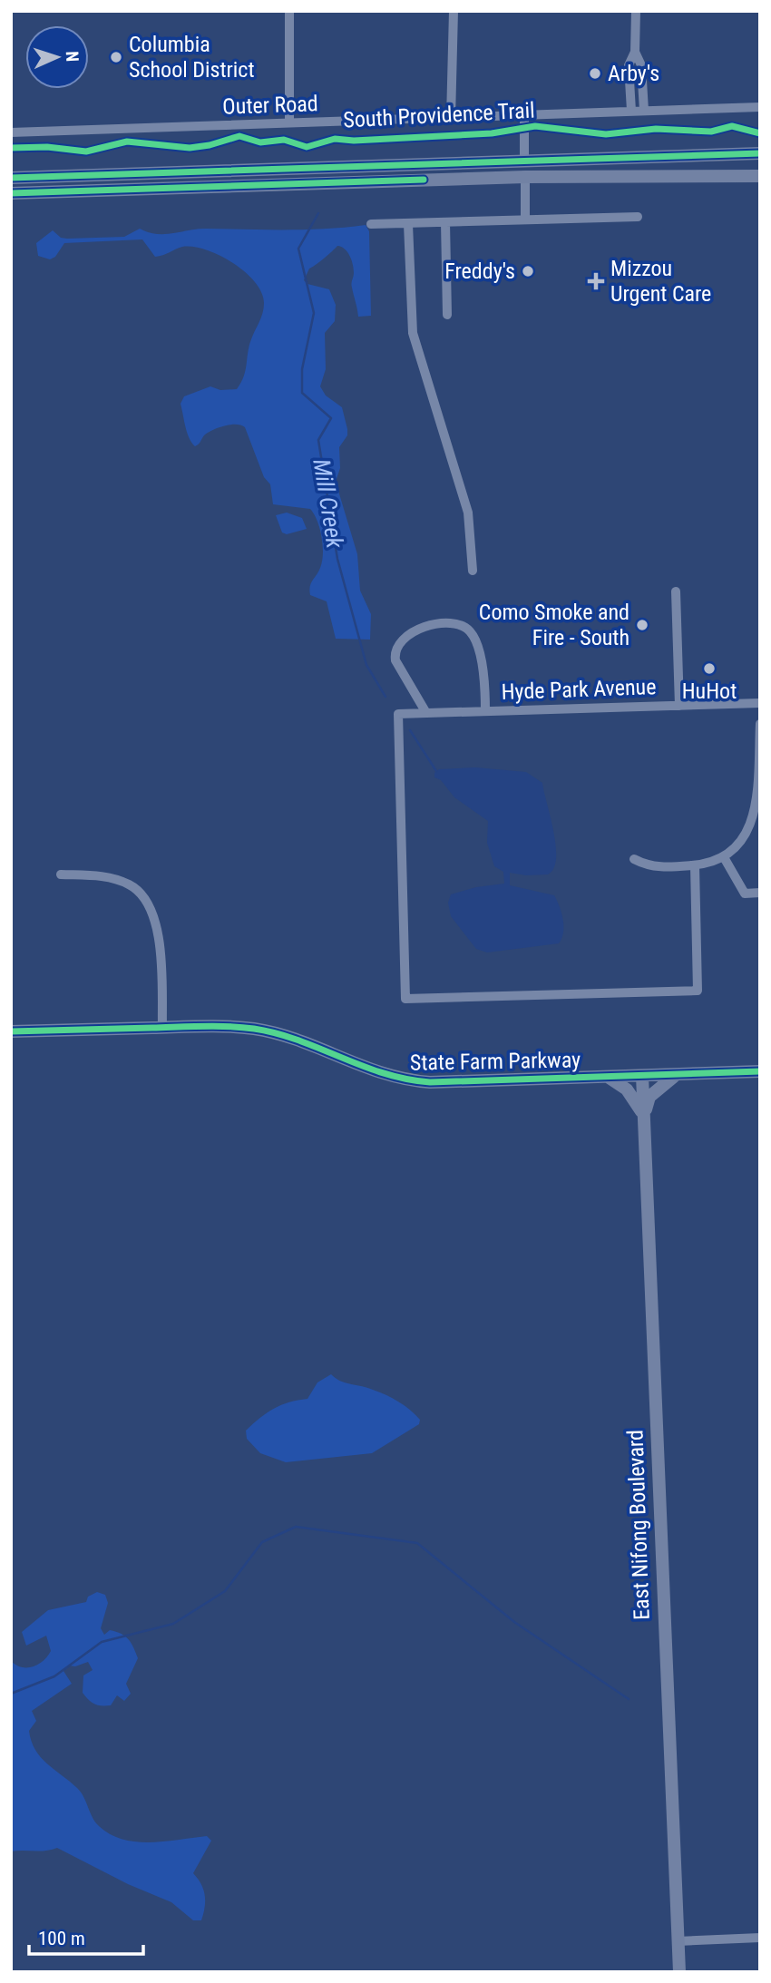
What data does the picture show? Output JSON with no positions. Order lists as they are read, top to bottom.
{
  "streets": {
    "street": [
      "Outer Road",
      "Hyde Park Avenue",
      "State Farm Parkway",
      "East Nifong Boulevard"
    ],
    "cycle path": ["South Providence Trail"]
  },
  "crossings": [
    ["State Farm Parkway", "East Nifong Boulevard"]
  ],
  "water": ["Mill Creek"],
  "places": {
    "other": [
      "Columbia School District",
      "Arby's",
      "Freddy's",
      "Como Smoke and Fire - South",
      "HuHot"
    ],
    "health": ["Mizzou Urgent Care"]
  },
  "scale_bar": "100 m",
  "north": "right"
}
